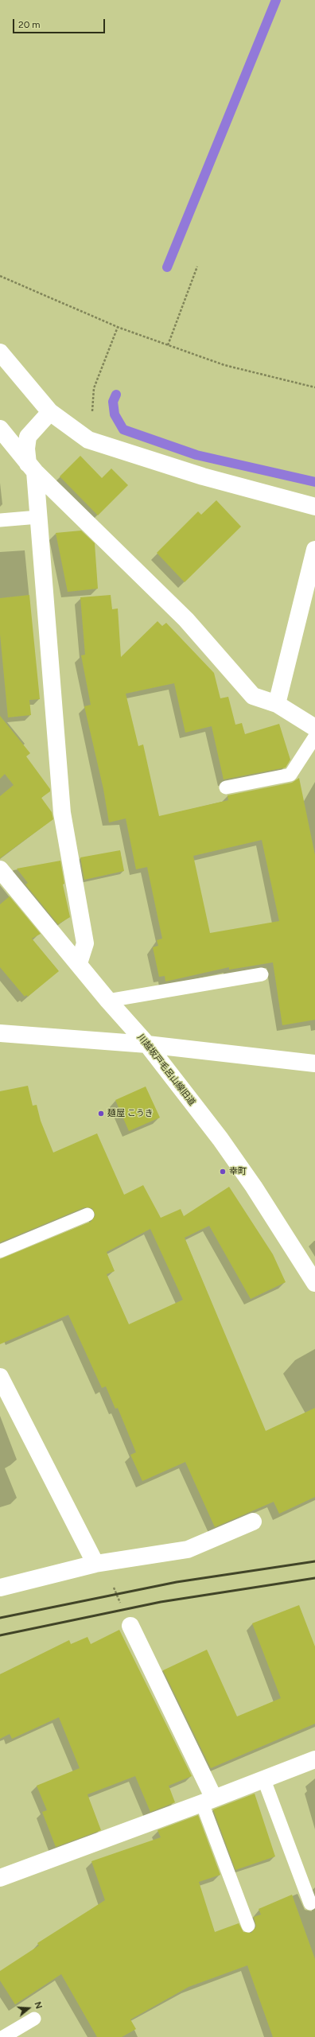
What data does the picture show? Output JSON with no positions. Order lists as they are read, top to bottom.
{
  "streets": {
    "street": ["川越坂戸毛呂山線旧道"]
  },
  "places": ["麺屋 こうき", "幸町"],
  "scale_bar": "20 m",
  "north": "right"
}
